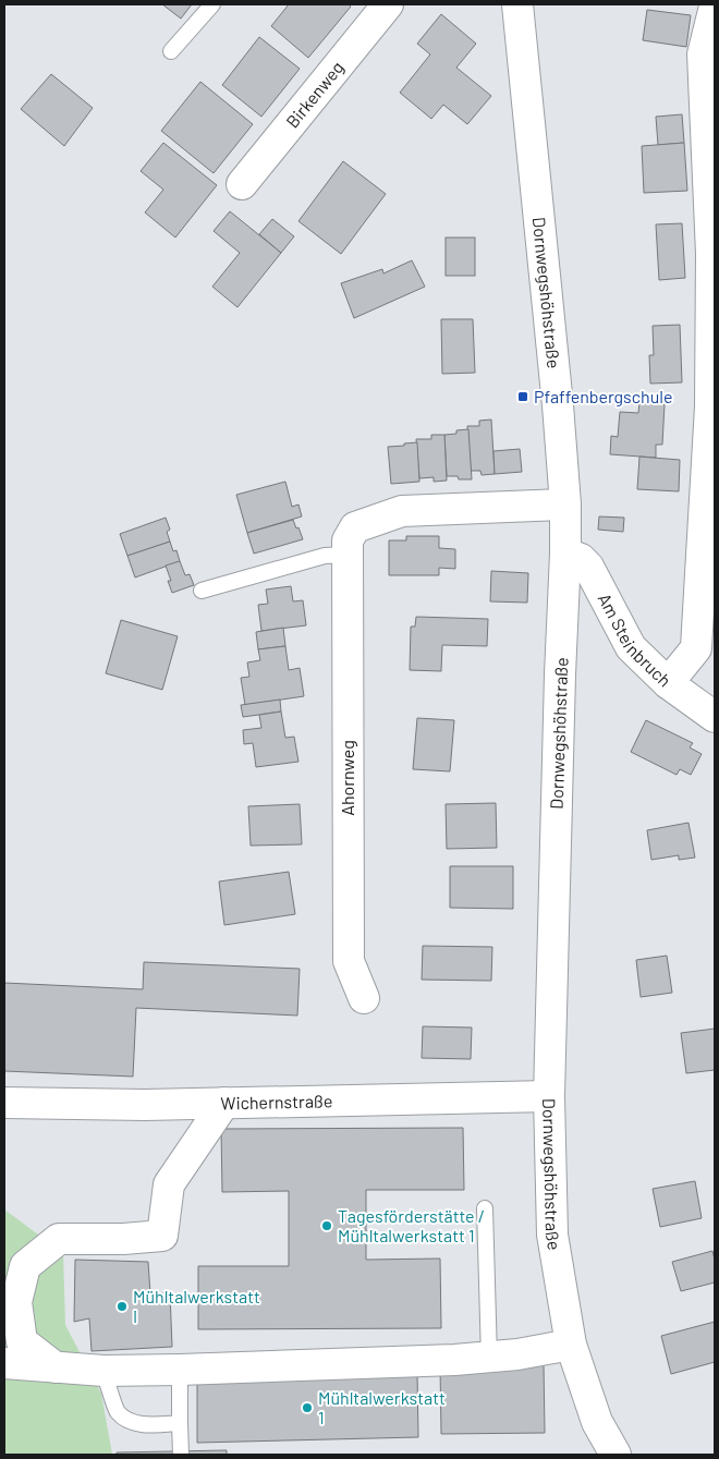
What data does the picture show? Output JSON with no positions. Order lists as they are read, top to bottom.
{
  "streets": {
    "street": [
      "Birkenweg",
      "Dornwegshöhstraße",
      "Am Steinbruch",
      "Ahornweg",
      "Wichernstraße"
    ]
  },
  "crossings": [
    ["Dornwegshöhstraße", "Am Steinbruch"],
    ["Dornwegshöhstraße", "Ahornweg"],
    ["Dornwegshöhstraße", "Wichernstraße"]
  ],
  "places": {
    "transit": ["Pfaffenbergschule"],
    "other": ["Tagesförderstätte / Mühltalwerkstatt 1", "Mühltalwerkstatt I", "Mühltalwerkstatt 1"]
  }
}
